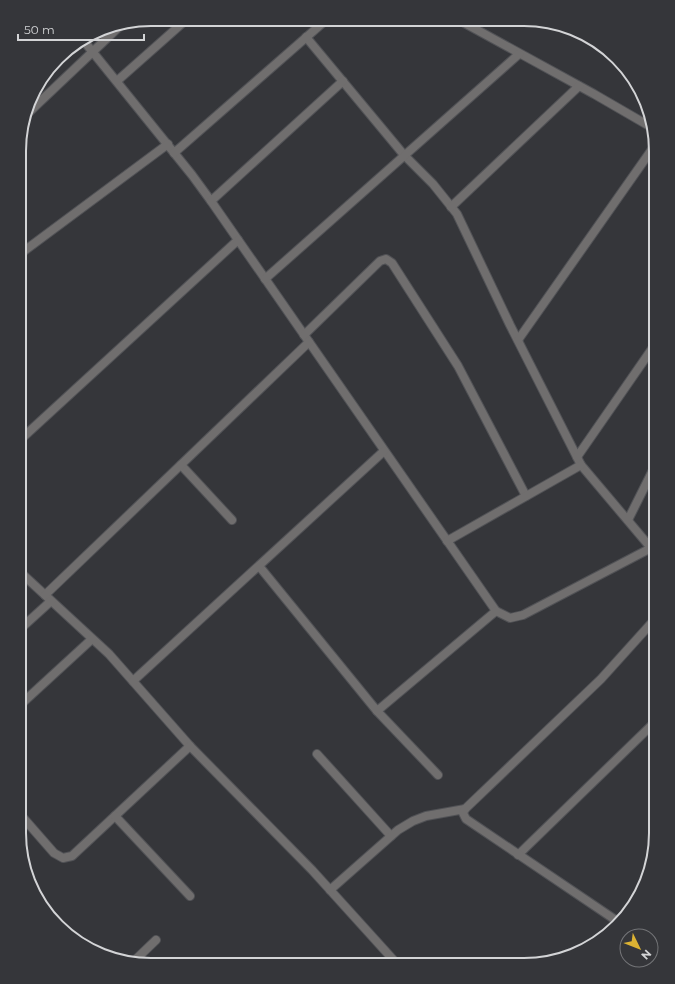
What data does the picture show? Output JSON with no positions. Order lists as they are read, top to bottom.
{
  "scale_bar": "50 m",
  "north": "bottom right"
}
